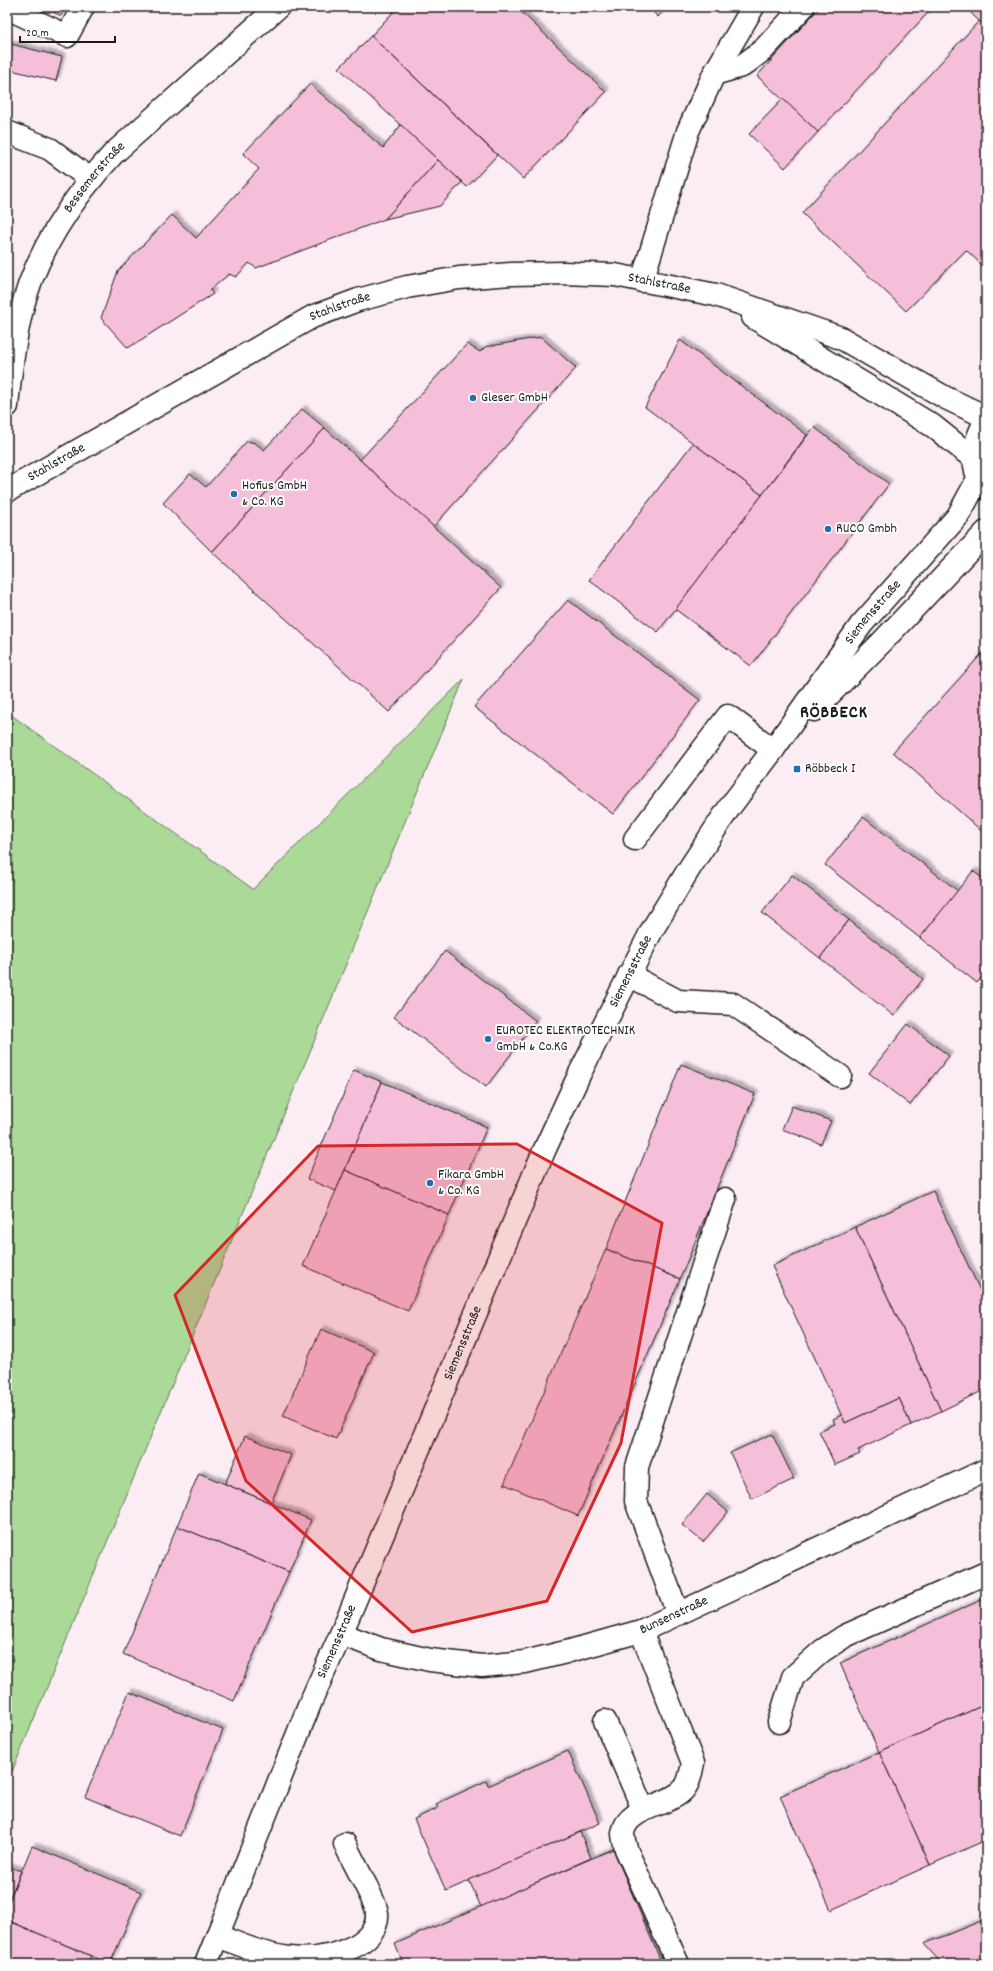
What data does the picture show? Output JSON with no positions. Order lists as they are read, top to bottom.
{
  "streets": {
    "street": [
      "Bessemerstraße",
      "Stahlstraße",
      "Siemensstraße",
      "Bunsenstraße"
    ]
  },
  "crossings": [
    ["Siemensstraße", "Bunsenstraße"]
  ],
  "districts": ["RÖBBECK"],
  "places": {
    "other": [
      "Gleser GmbH",
      "Hofius GmbH & Co. KG",
      "RUCO Gmbh",
      "EUROTEC ELEKTROTECHNIK GmbH & Co.KG",
      "Fikara GmbH & Co. KG"
    ],
    "transit": ["Röbbeck I"]
  },
  "scale_bar": "20 m"
}
